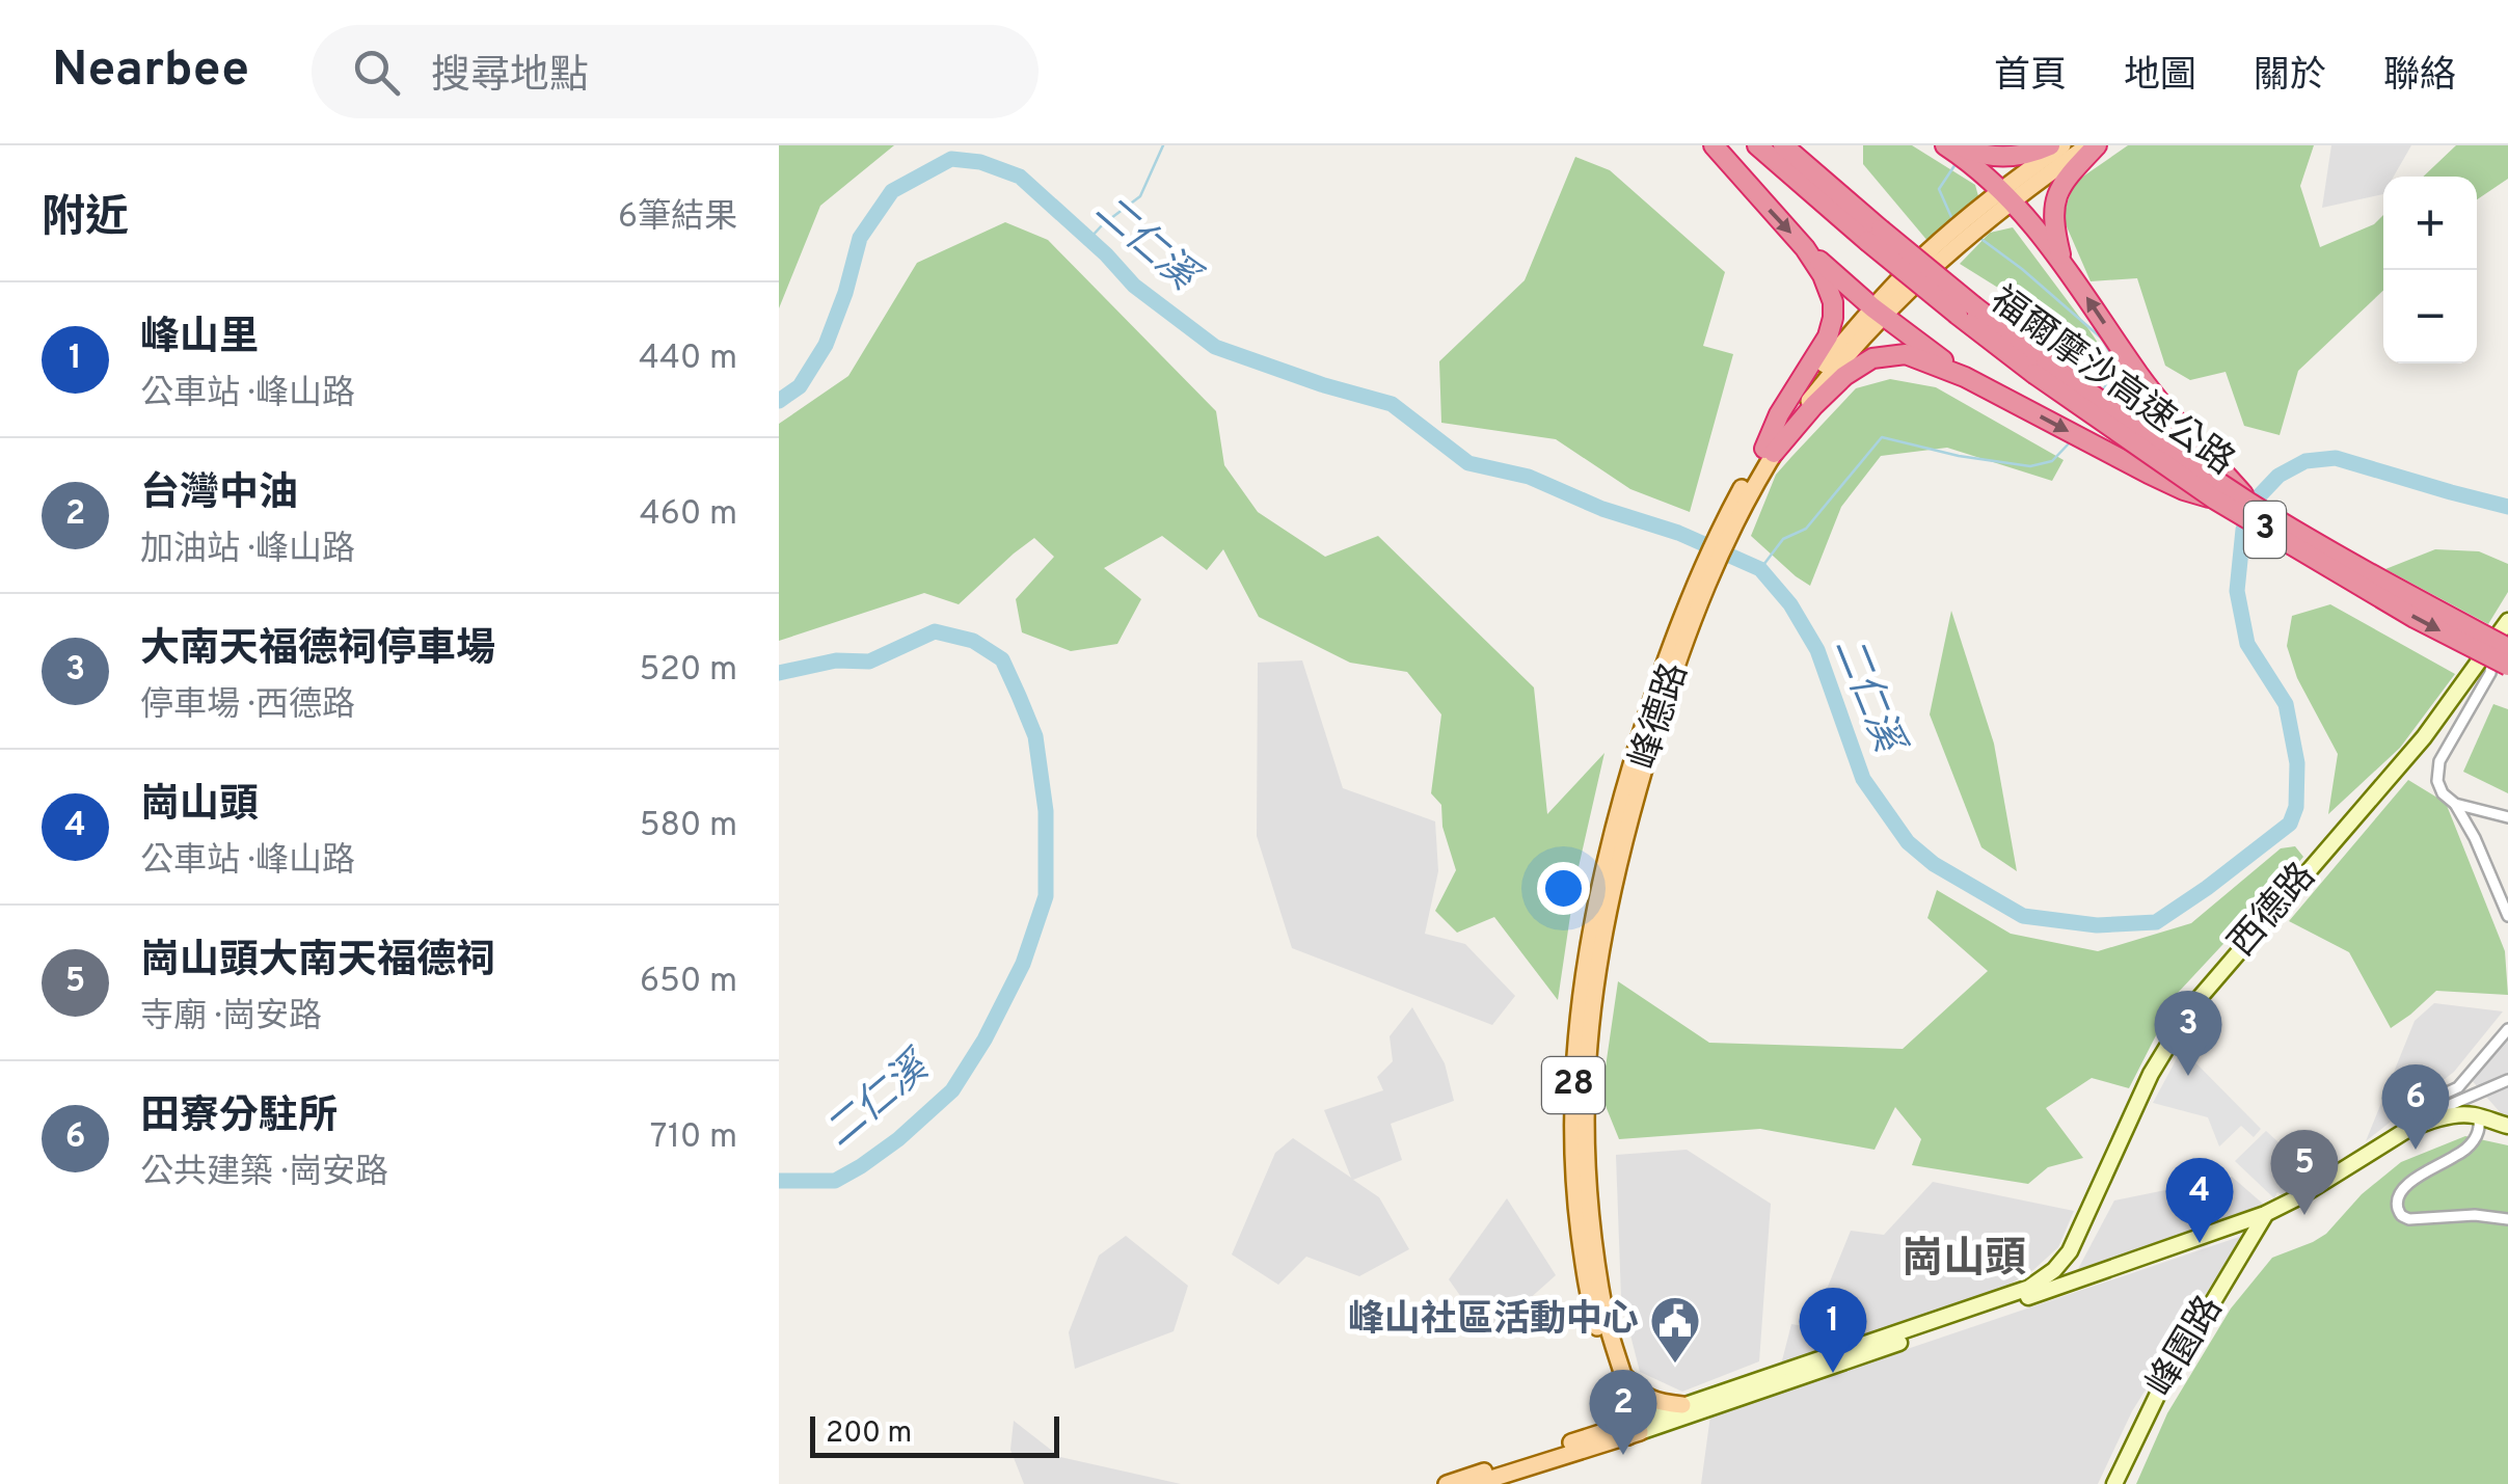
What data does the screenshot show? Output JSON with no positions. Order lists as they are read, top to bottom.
{
  "streets": {
    "highway": ["福爾摩沙高速公路", "3"],
    "main road": ["峰德路", "28"],
    "street": ["西德路", "峰園路"]
  },
  "crossings": [
    ["福爾摩沙高速公路", "西德路"]
  ],
  "districts": ["崗山頭"],
  "water": ["二仁溪"],
  "places": {
    "public building": ["峰山社區活動中心"]
  },
  "scale_bar": "200 m",
  "page": {
    "header": "Nearbee",
    "search": "搜尋地點",
    "nav": [
      "首頁",
      "地圖",
      "關於",
      "聯絡"
    ],
    "heading": ["附近", "6筆結果"],
    "map_buttons": ["+", "−"],
    "list": [
      {
        "mark": "1",
        "name": "峰山里",
        "note": "公車站 · 峰山路",
        "value": "440 m"
      },
      {
        "mark": "2",
        "name": "台灣中油",
        "note": "加油站 · 峰山路",
        "value": "460 m"
      },
      {
        "mark": "3",
        "name": "大南天福德祠停車場",
        "note": "停車場 · 西德路",
        "value": "520 m"
      },
      {
        "mark": "4",
        "name": "崗山頭",
        "note": "公車站 · 峰山路",
        "value": "580 m"
      },
      {
        "mark": "5",
        "name": "崗山頭大南天福德祠",
        "note": "寺廟 · 崗安路",
        "value": "650 m"
      },
      {
        "mark": "6",
        "name": "田寮分駐所",
        "note": "公共建築 · 崗安路",
        "value": "710 m"
      }
    ],
    "pins": [
      "3",
      "6",
      "5",
      "4",
      "1",
      "2"
    ],
    "scale": "200 m"
  }
}
